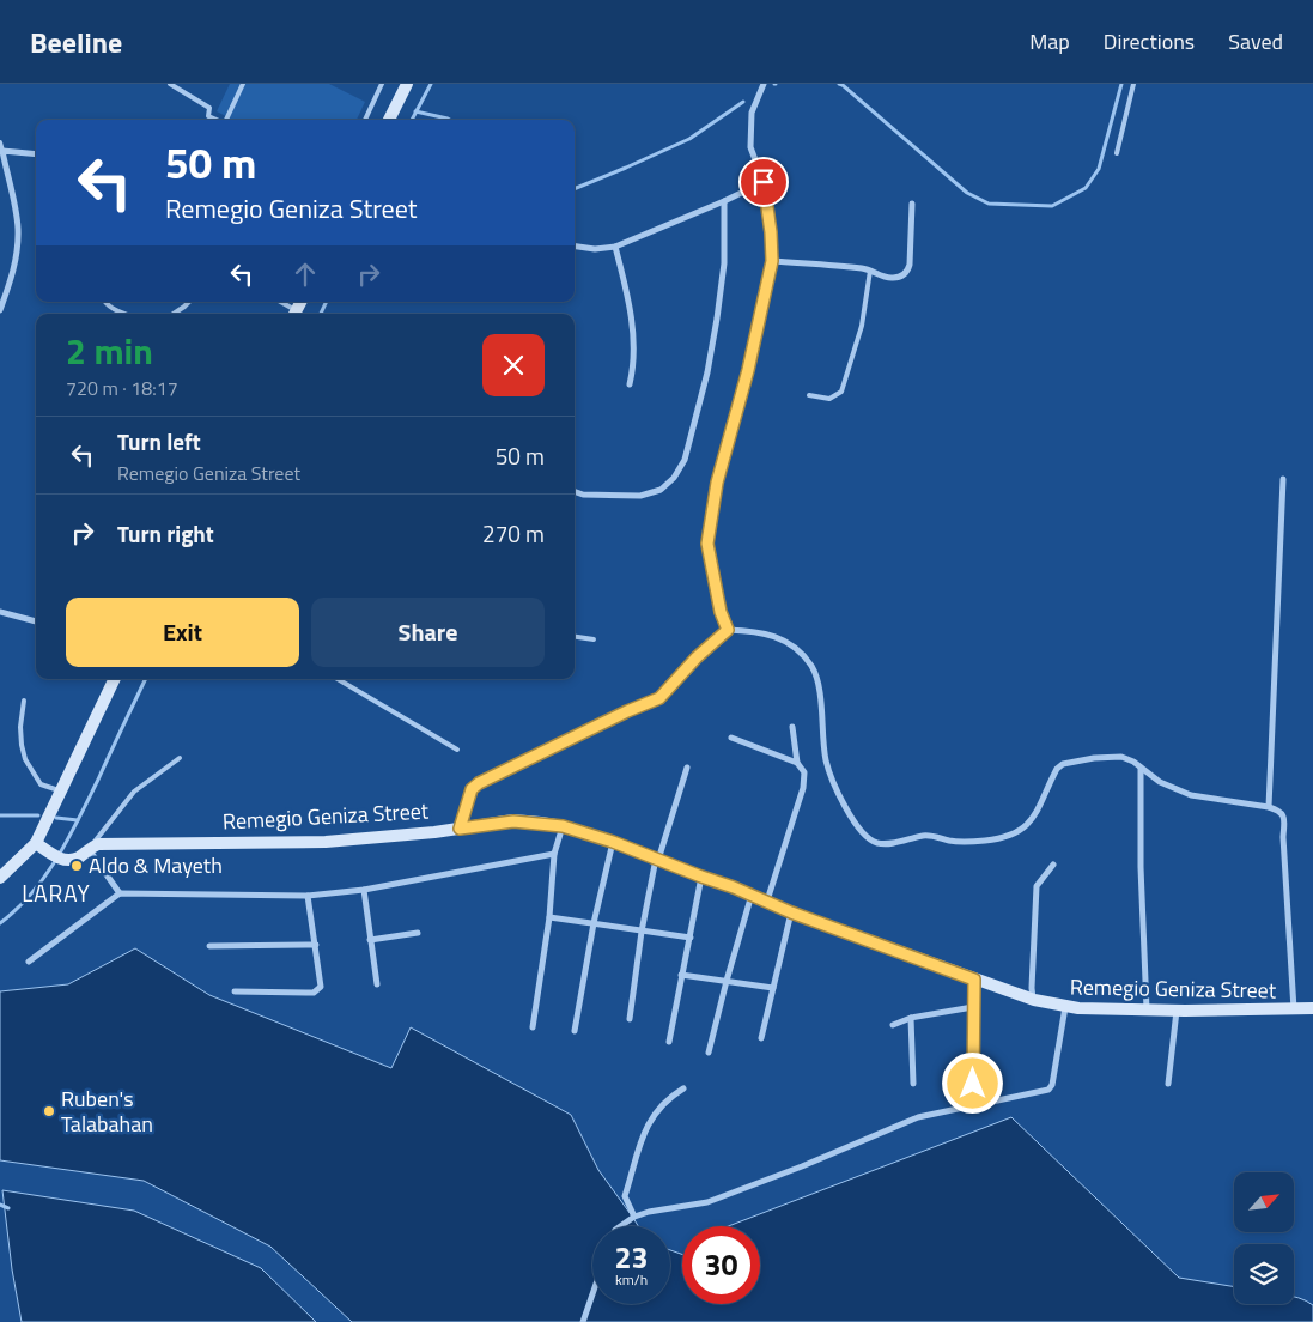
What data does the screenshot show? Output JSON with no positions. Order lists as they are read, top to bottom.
{
  "streets": {
    "street": ["Remegio Geniza Street"]
  },
  "districts": ["LARAY"],
  "places": ["Aldo & Mayeth", "Ruben's Talabahan"],
  "north": "top right",
  "page": {
    "header": "Beeline",
    "nav": ["Map", "Directions", "Saved"],
    "turn": ["50 m", "Remegio Geniza Street"],
    "heading": ["2 min", "720 m · 18:17"],
    "list": [
      {
        "name": "Turn left",
        "note": "Remegio Geniza Street",
        "value": "50 m"
      },
      {
        "name": "Turn right",
        "value": "270 m"
      }
    ],
    "buttons": ["Exit", "Share"],
    "speed": "23 km/h",
    "limit": "30"
  }
}
